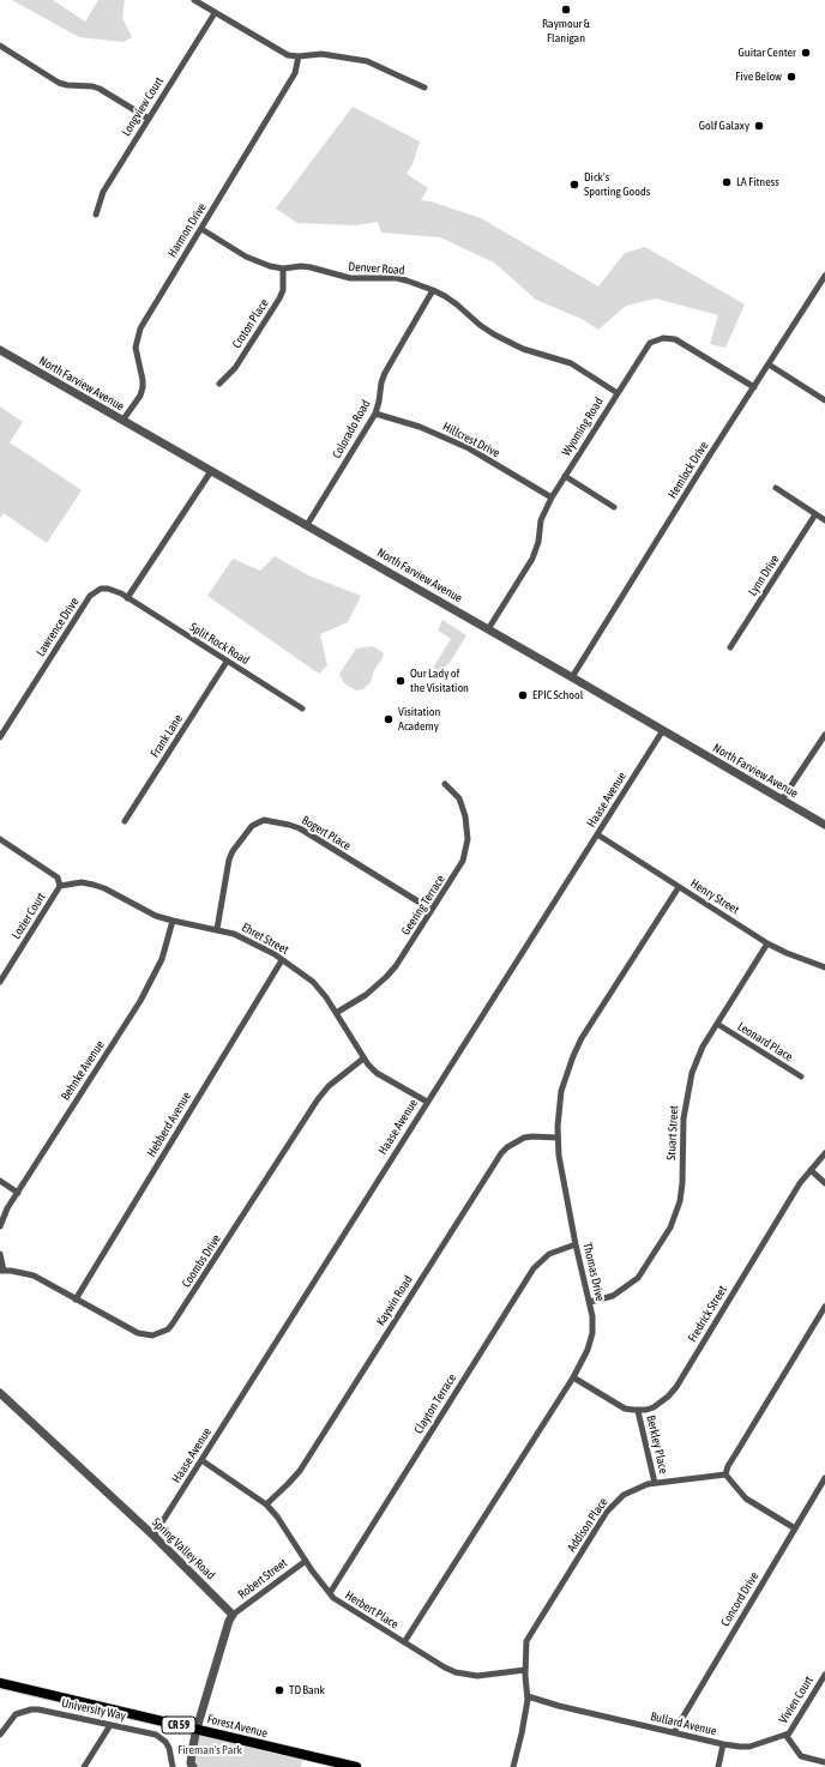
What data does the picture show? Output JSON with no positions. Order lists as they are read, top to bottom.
{
  "streets": {
    "main road": ["CR 59", "Forest Avenue"],
    "street": [
      "Longview Court",
      "Harmon Drive",
      "Denver Road",
      "Croton Place",
      "North Farview Avenue",
      "Wyoming Road",
      "Colorado Road",
      "Hillcrest Drive",
      "Hemlock Drive",
      "Lynn Drive",
      "Lawrence Drive",
      "Split Rock Road",
      "Frank Lane",
      "Haase Avenue",
      "Bogert Place",
      "Henry Street",
      "Geering Terrace",
      "Lozier Court",
      "Ehret Street",
      "Leonard Place",
      "Behnke Avenue",
      "Hebberd Avenue",
      "Stuart Street",
      "Coombs Drive",
      "Thomas Drive",
      "Kaywin Road",
      "Fredrick Street",
      "Clayton Terrace",
      "Berkley Place",
      "Addison Place",
      "Spring Valley Road",
      "Robert Street",
      "Concord Drive",
      "Herbert Place",
      "Vivien Court",
      "University Way",
      "Bullard Avenue"
    ]
  },
  "crossings": [
    ["Harmon Drive", "Denver Road"],
    ["Harmon Drive", "North Farview Avenue"],
    ["Denver Road", "Croton Place"],
    ["Denver Road", "Wyoming Road"],
    ["Denver Road", "Colorado Road"],
    ["North Farview Avenue", "Wyoming Road"],
    ["North Farview Avenue", "Colorado Road"],
    ["North Farview Avenue", "Hemlock Drive"],
    ["North Farview Avenue", "Haase Avenue"],
    ["Wyoming Road", "Hillcrest Drive"],
    ["Wyoming Road", "Hemlock Drive"],
    ["Colorado Road", "Hillcrest Drive"],
    ["Lawrence Drive", "Split Rock Road"],
    ["Split Rock Road", "Frank Lane"],
    ["Haase Avenue", "Henry Street"],
    ["Haase Avenue", "Ehret Street"],
    ["Haase Avenue", "Spring Valley Road"],
    ["Haase Avenue", "Herbert Place"],
    ["Bogert Place", "Geering Terrace"],
    ["Bogert Place", "Ehret Street"],
    ["Henry Street", "Stuart Street"],
    ["Henry Street", "Thomas Drive"],
    ["Geering Terrace", "Ehret Street"],
    ["Lozier Court", "Ehret Street"],
    ["Ehret Street", "Behnke Avenue"],
    ["Ehret Street", "Hebberd Avenue"],
    ["Ehret Street", "Coombs Drive"],
    ["Leonard Place", "Stuart Street"],
    ["Hebberd Avenue", "Coombs Drive"],
    ["Stuart Street", "Thomas Drive"],
    ["Thomas Drive", "Kaywin Road"],
    ["Thomas Drive", "Clayton Terrace"],
    ["Thomas Drive", "Herbert Place"],
    ["Kaywin Road", "Herbert Place"],
    ["Fredrick Street", "Berkley Place"],
    ["Clayton Terrace", "Herbert Place"],
    ["Berkley Place", "Addison Place"],
    ["Addison Place", "Herbert Place"],
    ["Addison Place", "Bullard Avenue"],
    ["Spring Valley Road", "Robert Street"],
    ["Robert Street", "Herbert Place"],
    ["Concord Drive", "Bullard Avenue"],
    ["Vivien Court", "Bullard Avenue"]
  ],
  "parks": ["Fireman's Park"],
  "places": [
    "Raymour & Flanigan",
    "Guitar Center",
    "Five Below",
    "Golf Galaxy",
    "LA Fitness",
    "Dick's Sporting Goods",
    "Our Lady of the Visitation",
    "EPIC School",
    "Visitation Academy",
    "TD Bank"
  ]
}
